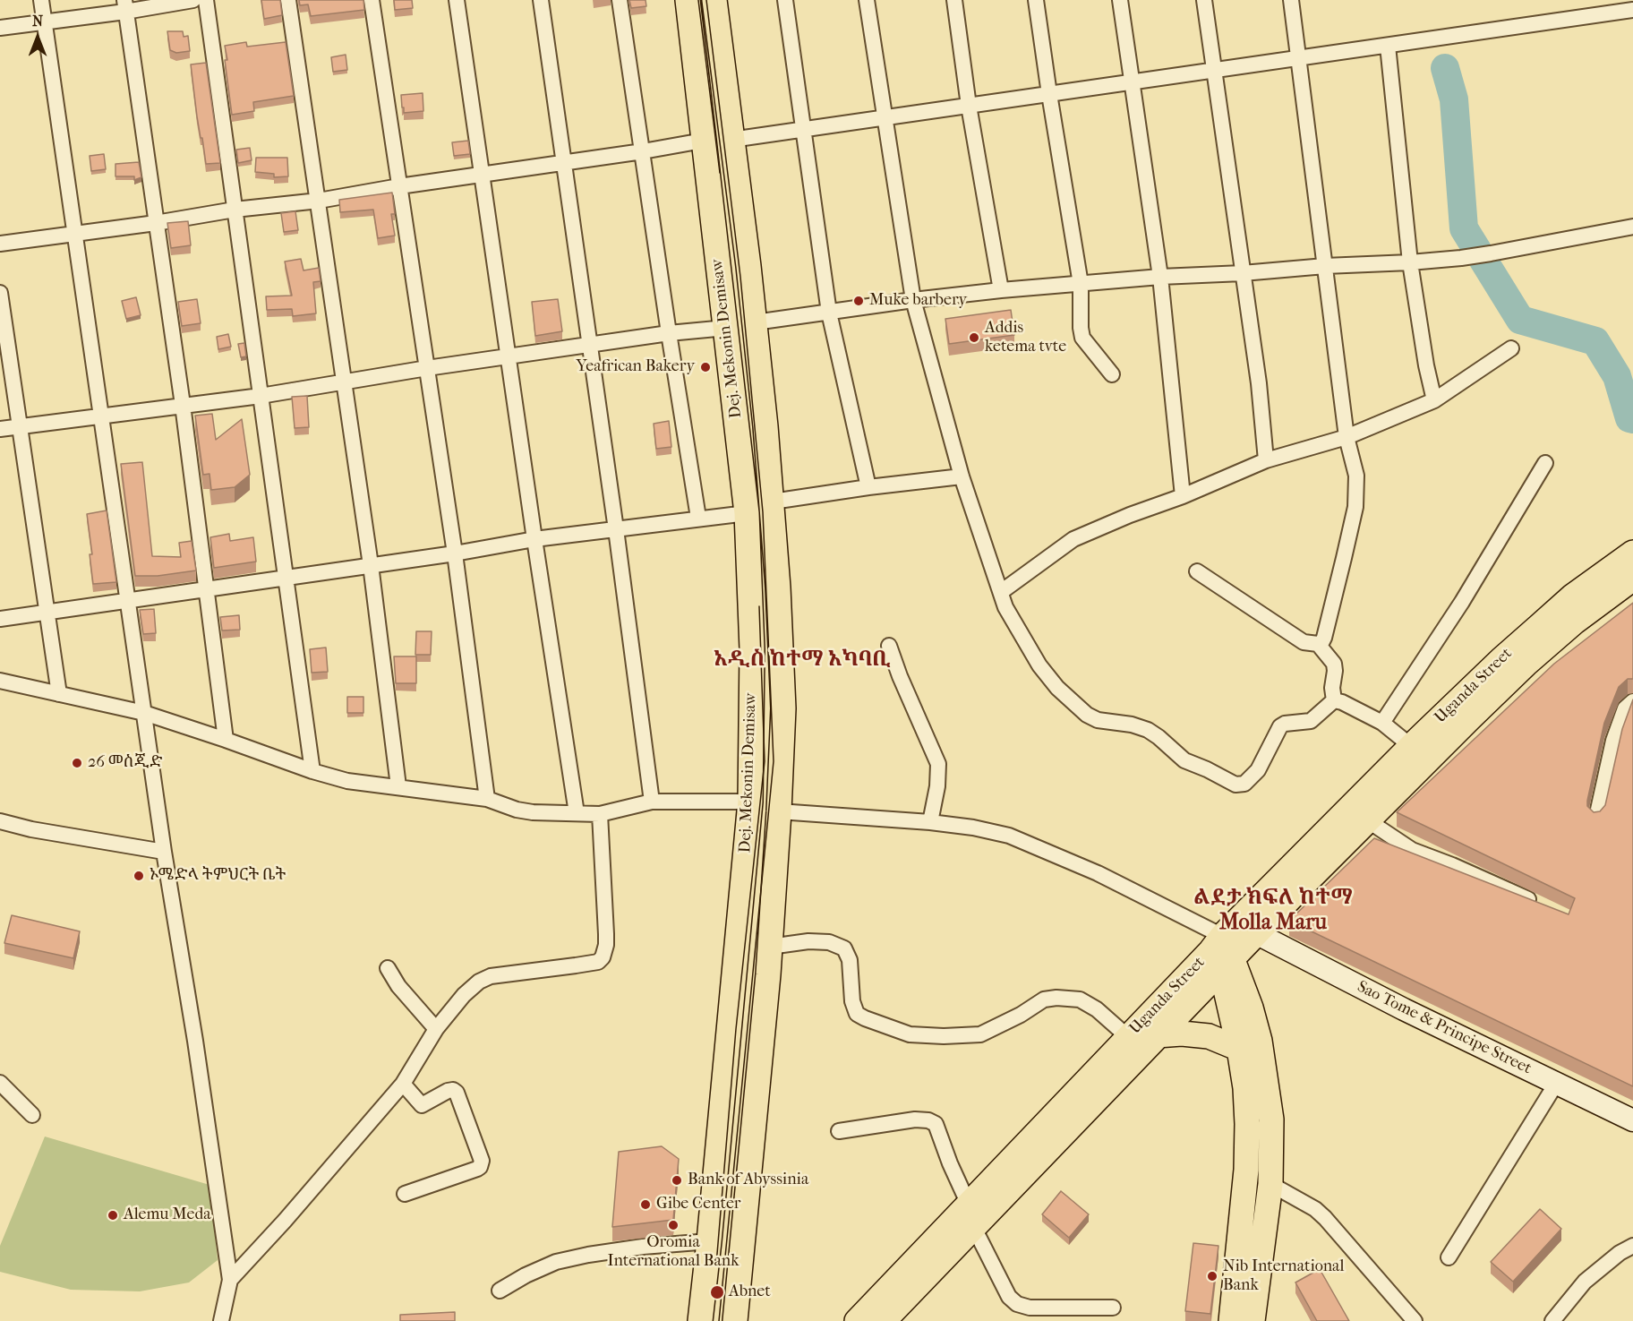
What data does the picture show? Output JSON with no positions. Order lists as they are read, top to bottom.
{
  "streets": {
    "main road": ["Dej. Mekonin Demisaw", "Uganda Street", "Sao Tome & Principe Street"]
  },
  "crossings": [
    ["Uganda Street", "Sao Tome & Principe Street"]
  ],
  "districts": ["አዲስ ከተማ አካባቢ", "ልደታ ክፍለ ከተማ Molla Maru"],
  "places": [
    "Muke barbery",
    "Addis ketema tvte",
    "Yeafrican Bakery",
    "26 መስጂድ",
    "ኦሜድላ ትምህርት ቤት",
    "Bank of Abyssinia",
    "Gibe Center",
    "Alemu Meda",
    "Oromia International Bank",
    "Nib International Bank",
    "Abnet"
  ],
  "north": "top"
}
